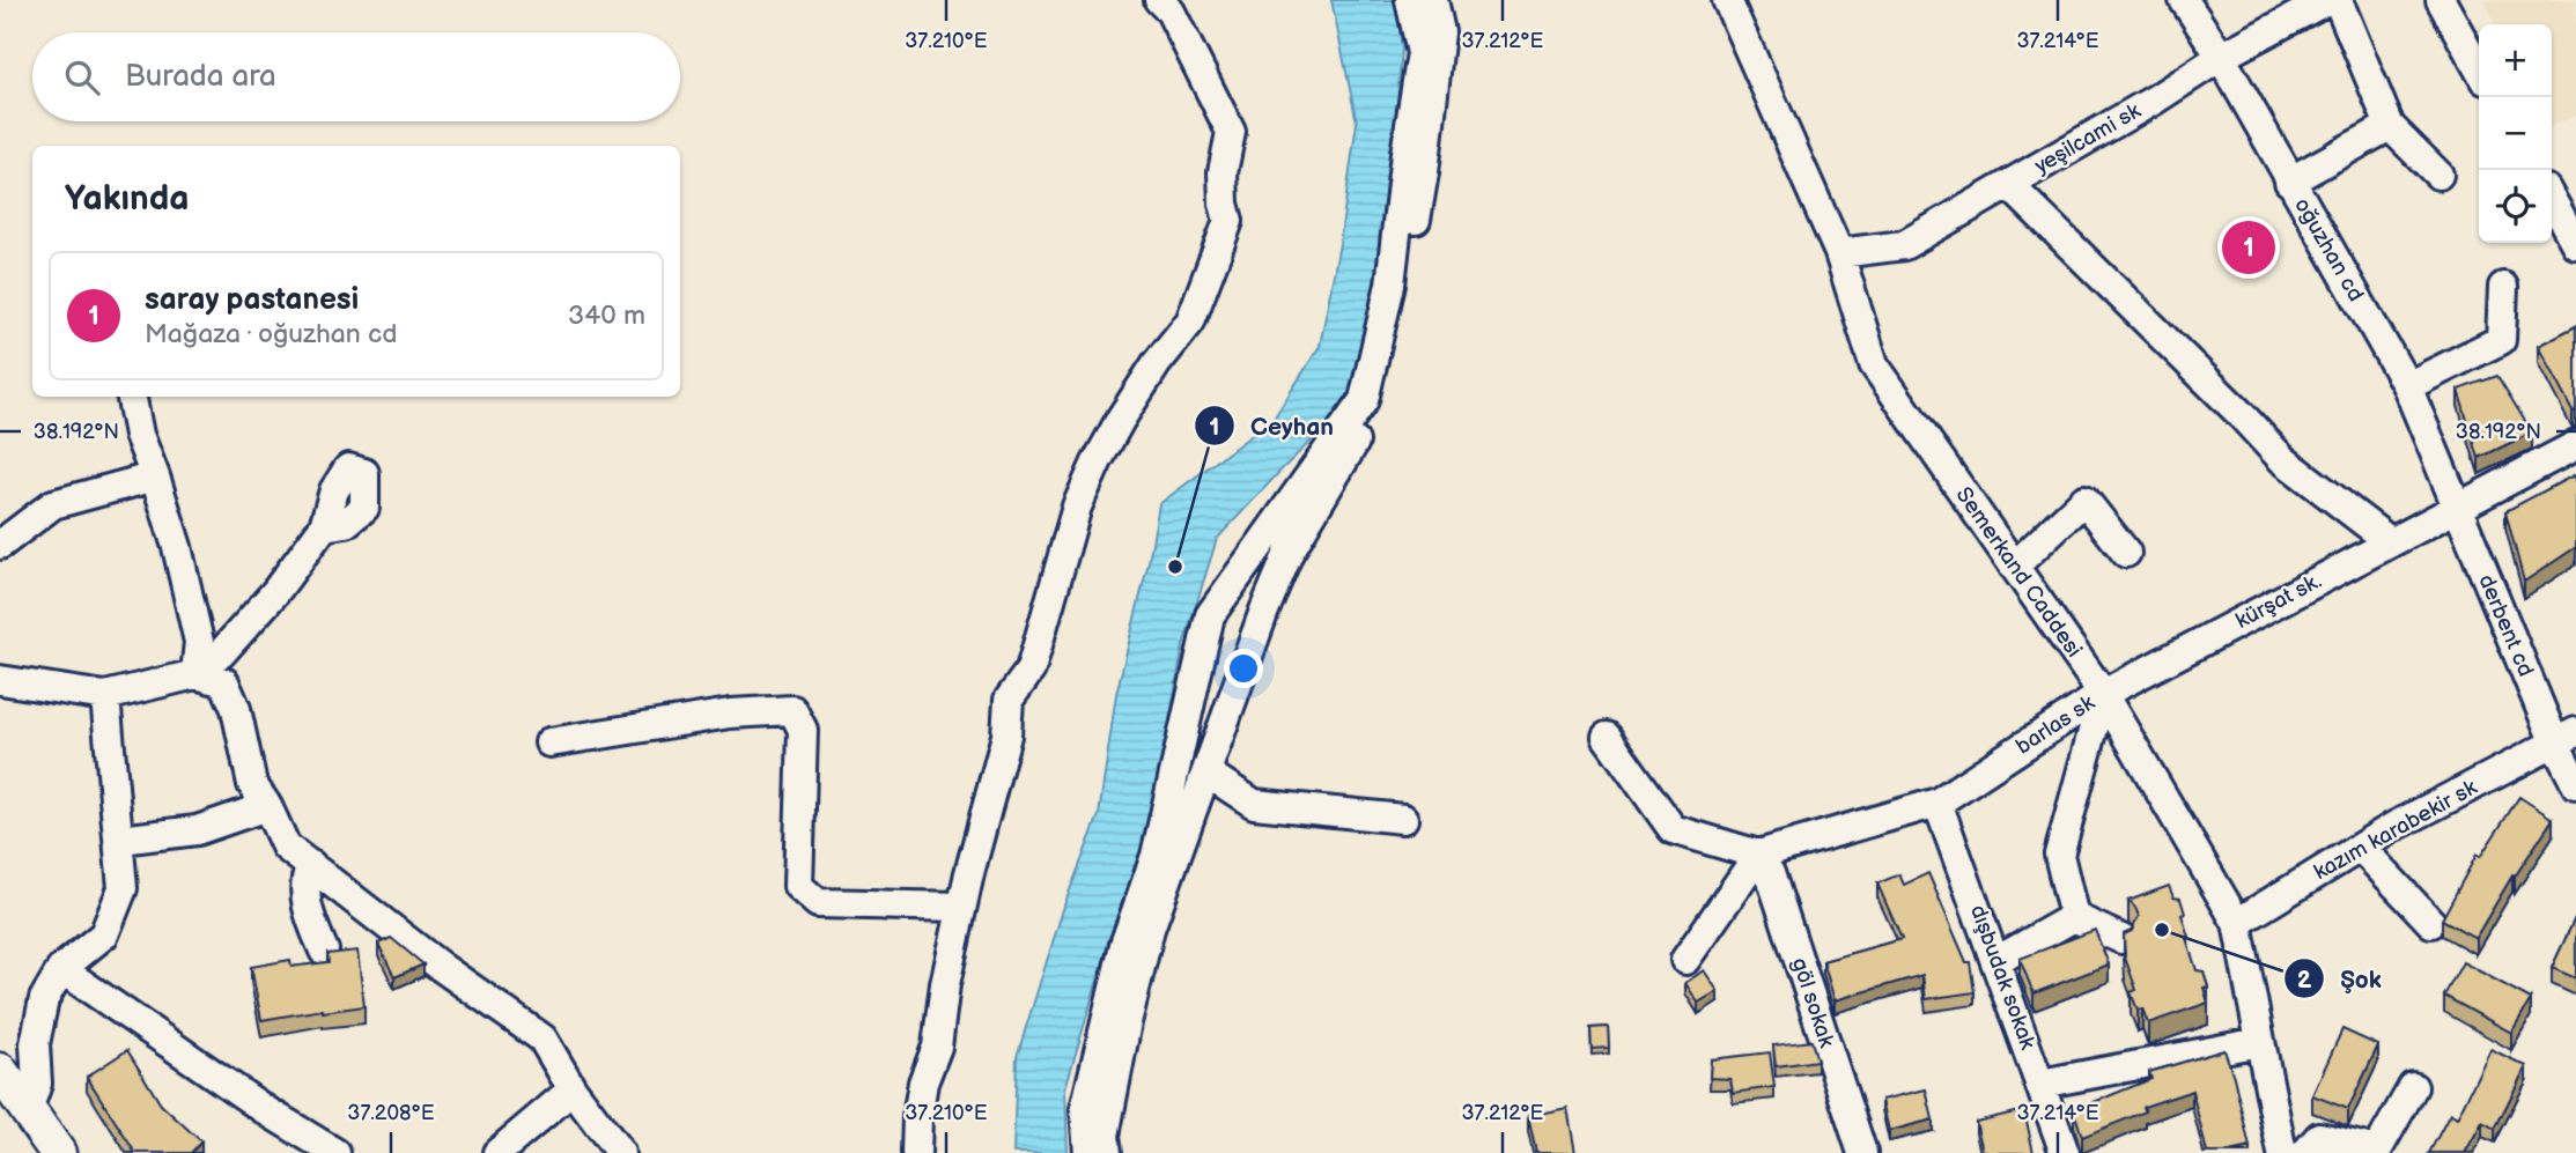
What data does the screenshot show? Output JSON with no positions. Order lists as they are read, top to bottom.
{
  "streets": {
    "street": [
      "yeşilcami sk",
      "oğuzhan cd",
      "Semerkand Caddesi",
      "kürşat sk.",
      "derbent cd",
      "barlas sk",
      "kazım karabekir sk",
      "dışbudak sokak",
      "göl sokak"
    ]
  },
  "crossings": [
    ["yeşilcami sk", "oğuzhan cd"],
    ["yeşilcami sk", "Semerkand Caddesi"],
    ["oğuzhan cd", "kürşat sk."],
    ["oğuzhan cd", "derbent cd"],
    ["Semerkand Caddesi", "kürşat sk."],
    ["Semerkand Caddesi", "barlas sk"],
    ["Semerkand Caddesi", "kazım karabekir sk"],
    ["kürşat sk.", "derbent cd"],
    ["kürşat sk.", "barlas sk"],
    ["derbent cd", "kazım karabekir sk"],
    ["barlas sk", "dışbudak sokak"],
    ["barlas sk", "göl sokak"]
  ],
  "places": ["Ceyhan", "Şok"],
  "page": {
    "map_buttons": ["+", "−"],
    "search": "Burada ara",
    "heading": "Yakında",
    "pins": "1",
    "list": [
      {
        "mark": "1",
        "name": "saray pastanesi",
        "note": "Mağaza · oğuzhan cd",
        "value": "340 m"
      }
    ]
  },
  "coordinates": [
    "37.210°E",
    "37.212°E",
    "37.214°E",
    "38.192°N",
    "37.208°E"
  ]
}
